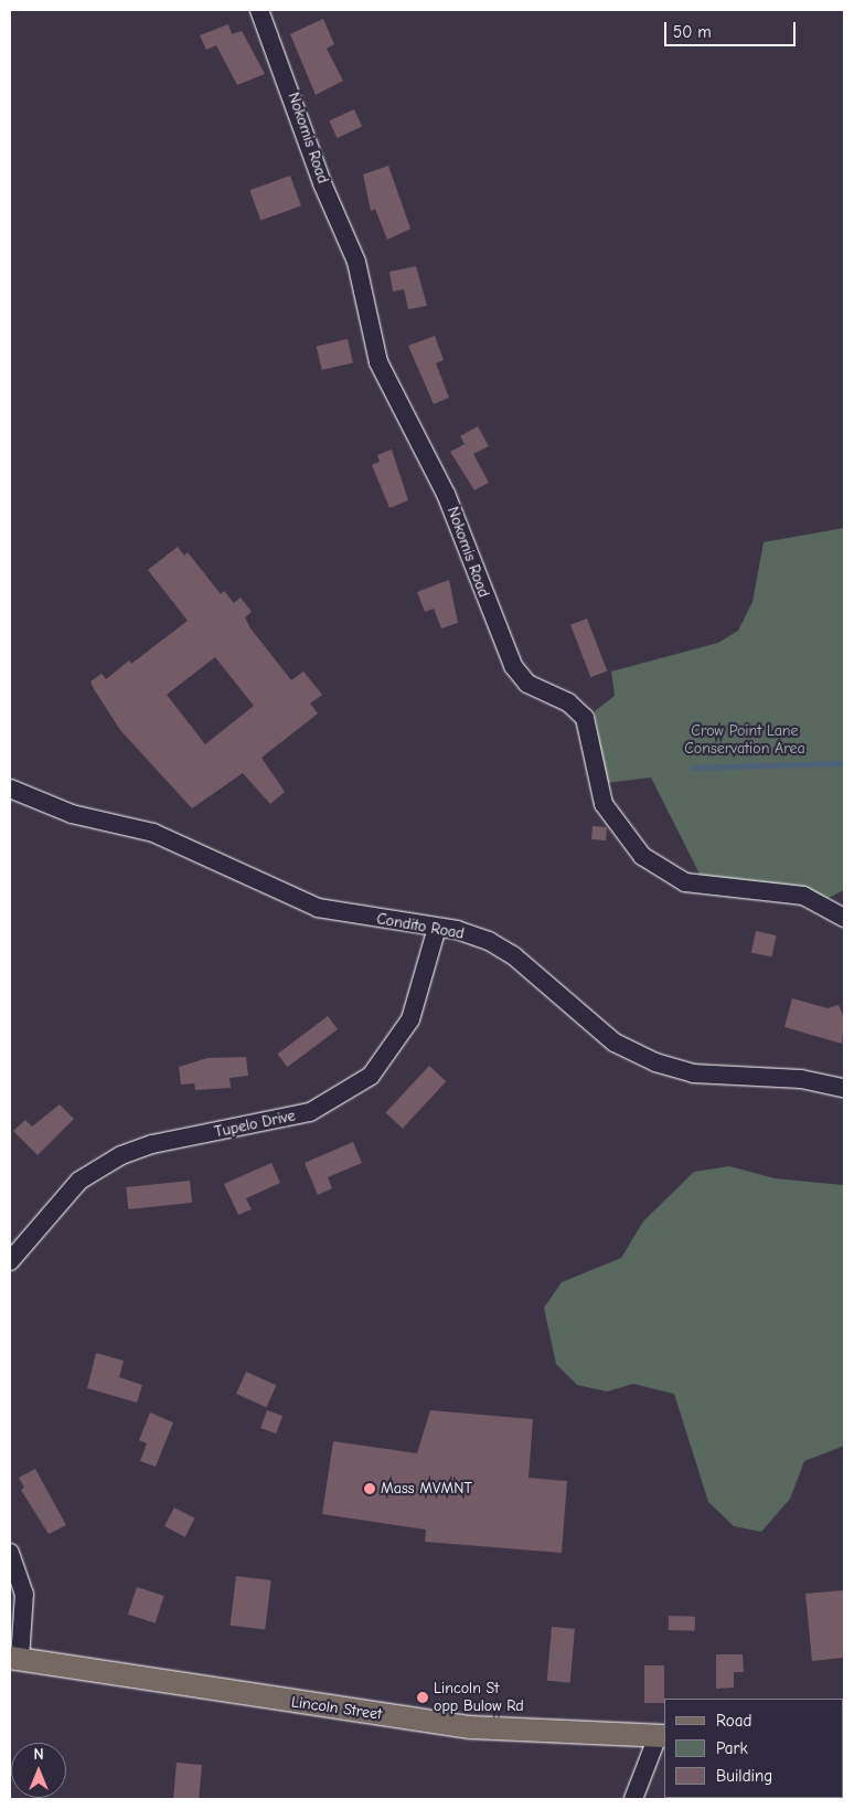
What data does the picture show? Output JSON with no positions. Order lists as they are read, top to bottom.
{
  "streets": {
    "main road": ["Lincoln Street"],
    "street": ["Nokomis Road", "Condito Road", "Tupelo Drive"]
  },
  "crossings": [
    ["Condito Road", "Tupelo Drive"]
  ],
  "parks": ["Crow Point Lane Conservation Area"],
  "places": ["Mass MVMNT", "Lincoln St opp Bulow Rd"],
  "legend": ["Road", "Park", "Building"],
  "scale_bar": "50 m",
  "north": "top"
}
